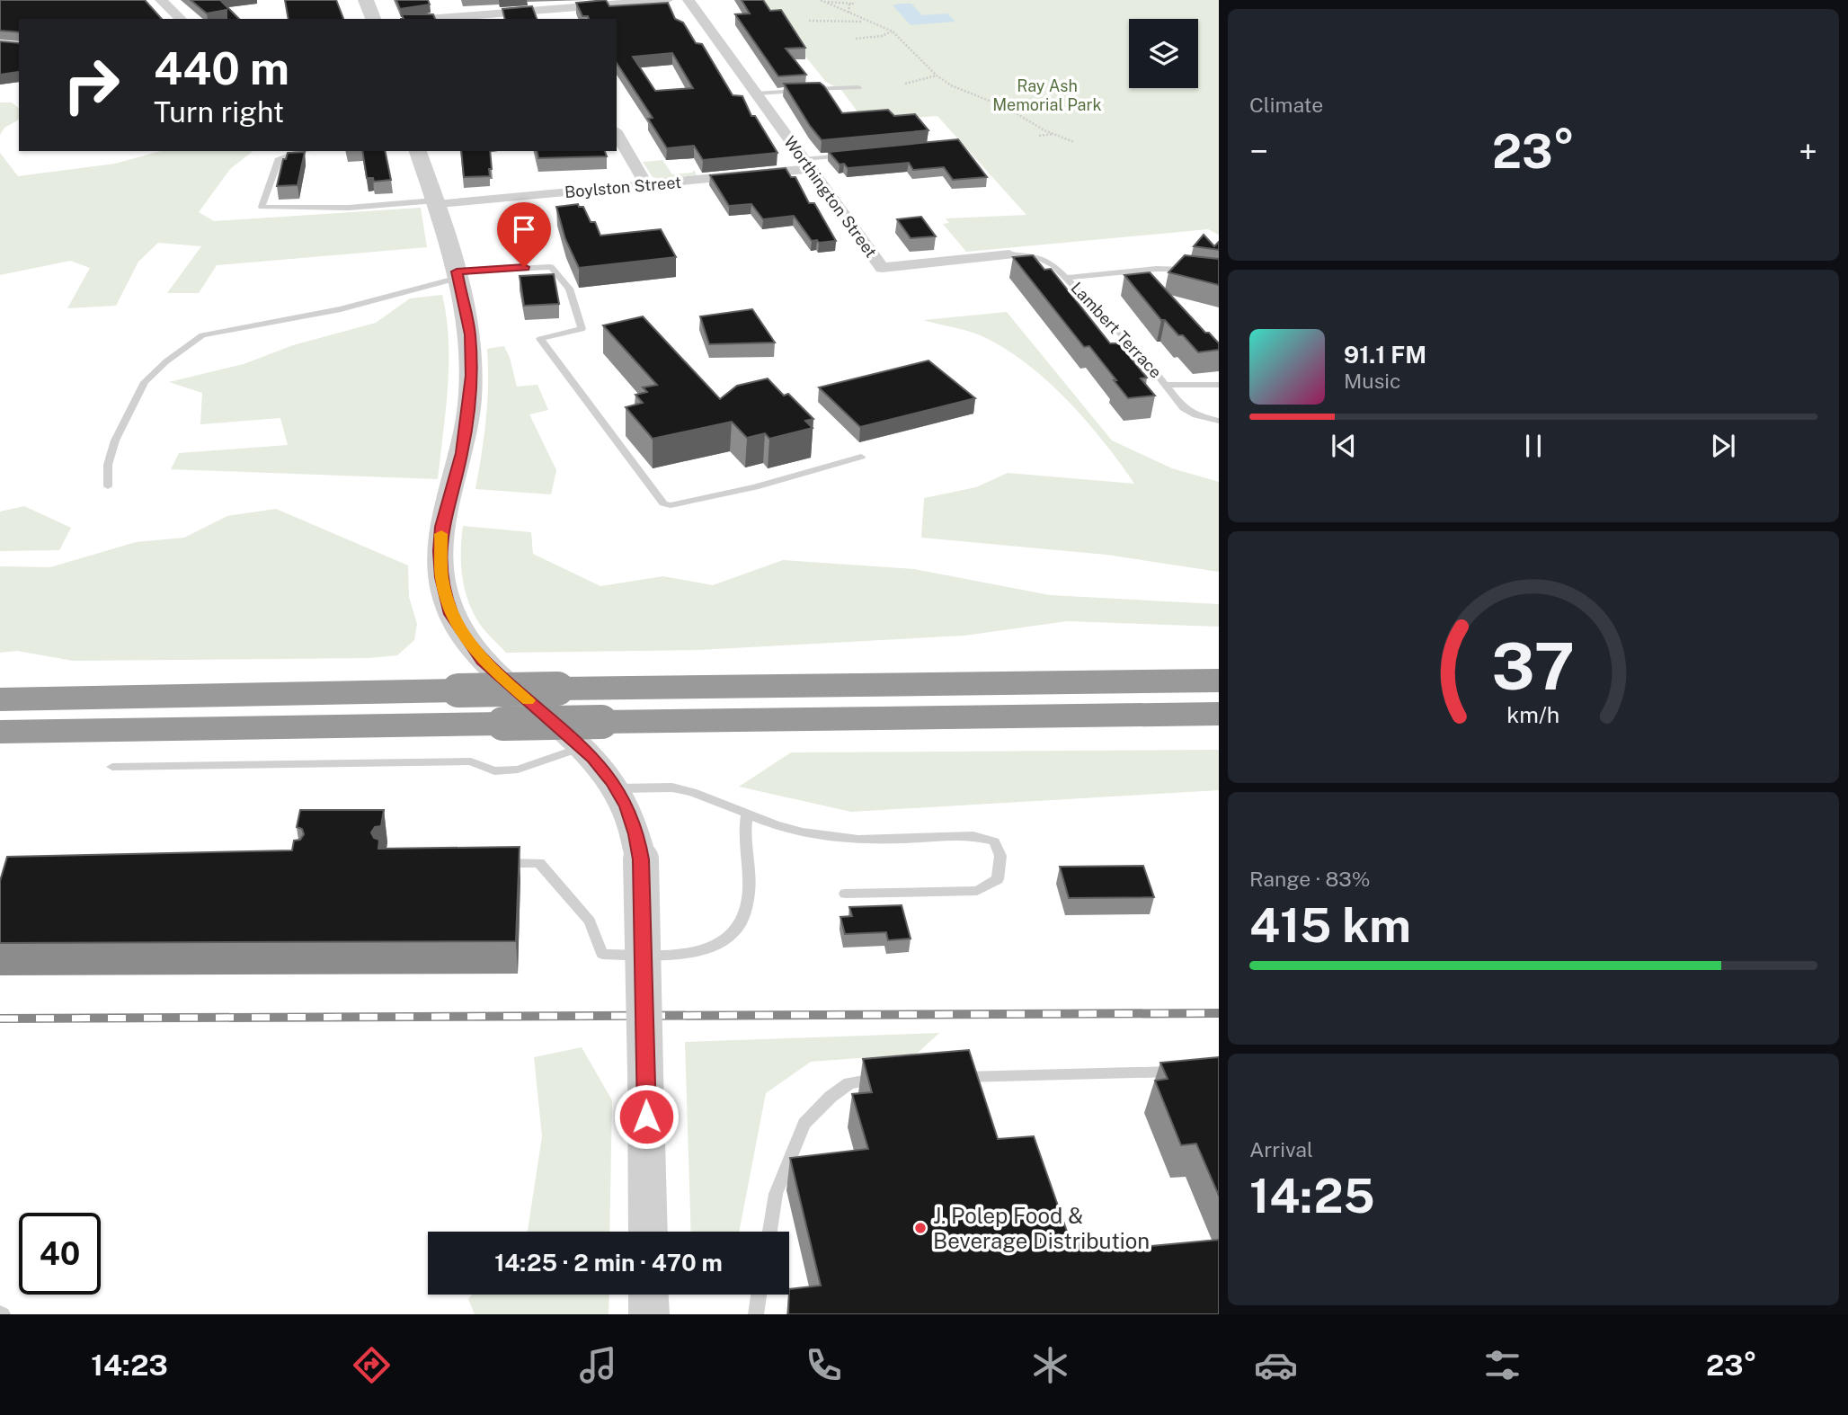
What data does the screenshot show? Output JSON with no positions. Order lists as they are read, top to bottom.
{
  "streets": {
    "street": ["Boylston Street", "Worthington Street"],
    "lane": ["Lambert Terrace"]
  },
  "crossings": [
    ["Boylston Street", "Worthington Street"],
    ["Worthington Street", "Lambert Terrace"]
  ],
  "parks": ["Ray Ash Memorial Park"],
  "places": ["J. Polep Food & Beverage Distribution"],
  "page": {
    "tile": [
      "Climate",
      ["Range · 83%", "415 km"],
      ["Arrival", "14:25"]
    ],
    "turn": ["440 m", "Turn right"],
    "heat": ["−", "23°", "+"],
    "song": ["91.1 FM", "Music"],
    "limit": "40",
    "trip": "14:25 · 2 min · 470 m",
    "tabs": ["14:23", "23°"],
    "gauge": ["37", "km/h"]
  }
}
